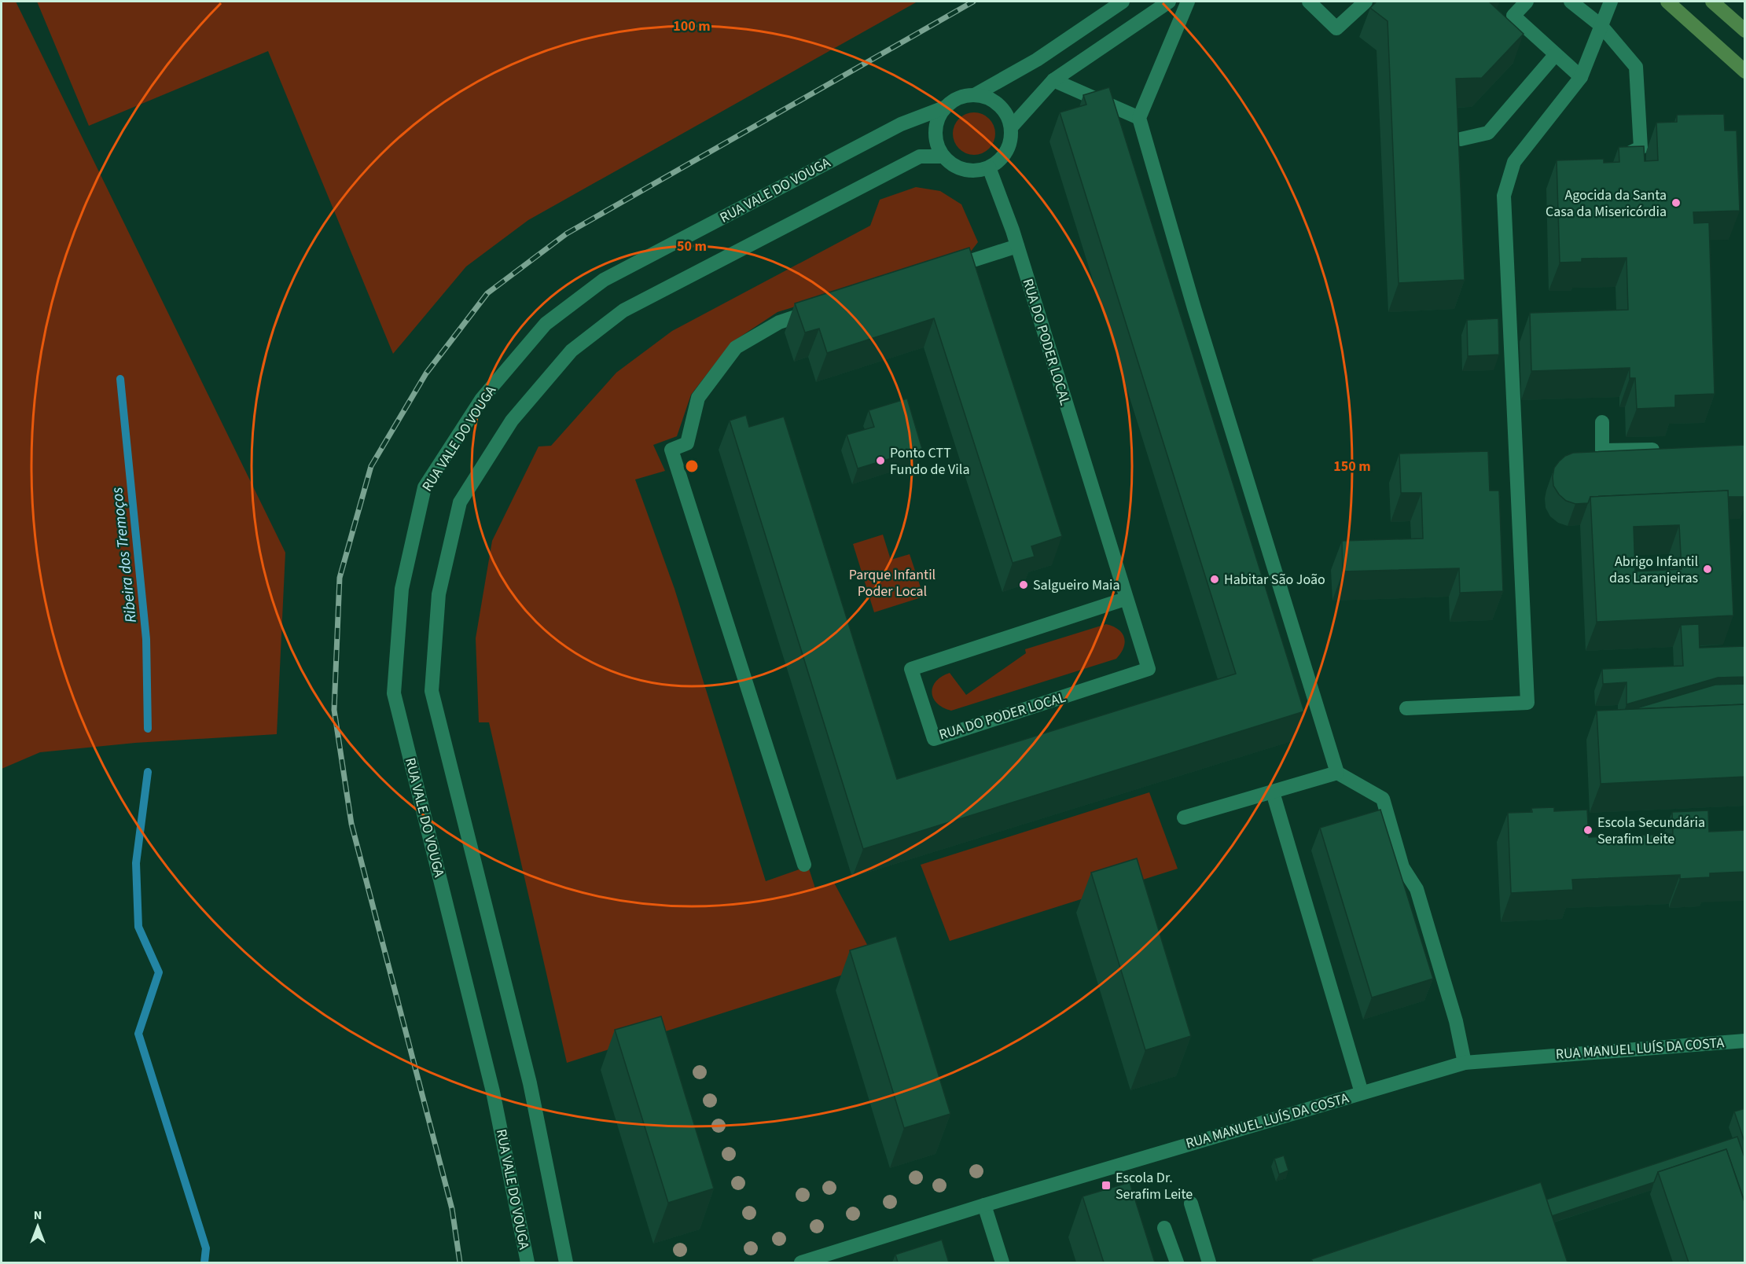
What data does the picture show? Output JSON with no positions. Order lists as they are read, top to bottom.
{
  "streets": {
    "street": ["RUA VALE DO VOUGA", "RUA DO PODER LOCAL", "RUA MANUEL LUÍS DA COSTA"]
  },
  "crossings": [
    ["RUA VALE DO VOUGA", "RUA DO PODER LOCAL"]
  ],
  "water": ["Ribeira dos Tremoços"],
  "parks": ["Parque Infantil Poder Local"],
  "places": {
    "other": [
      "Agocida da Santa Casa da Misericórdia",
      "Ponto CTT Fundo de Vila",
      "Abrigo Infantil das Laranjeiras",
      "Habitar São João",
      "Salgueiro Maia",
      "Escola Secundária Serafim Leite"
    ],
    "transit": ["Escola Dr. Serafim Leite"]
  },
  "north": "top",
  "rings": ["100 m", "50 m", "150 m"]
}
